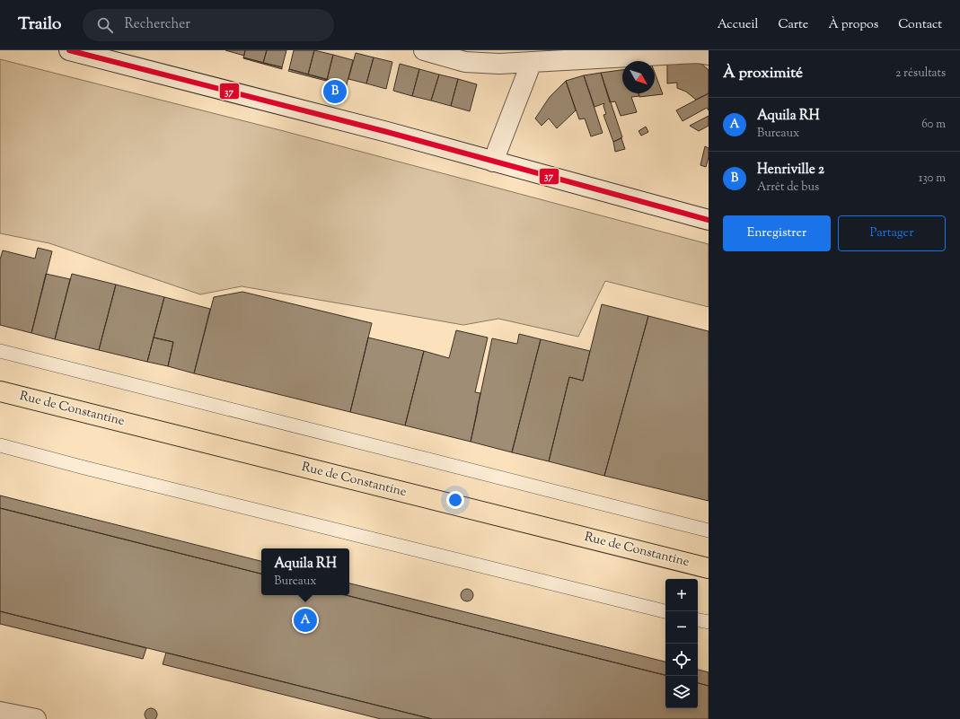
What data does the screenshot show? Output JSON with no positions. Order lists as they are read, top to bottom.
{
  "streets": {
    "main road": ["Rue de Constantine"]
  },
  "lines": ["transit line 37"],
  "north": "bottom right",
  "page": {
    "header": "Trailo",
    "search": "Rechercher",
    "nav": [
      "Accueil",
      "Carte",
      "À propos",
      "Contact"
    ],
    "heading": ["À proximité", "2 résultats"],
    "pins": ["B", "A"],
    "list": [
      {
        "mark": "A",
        "name": "Aquila RH",
        "note": "Bureaux",
        "value": "60 m"
      },
      {
        "mark": "B",
        "name": "Henriville 2",
        "note": "Arrêt de bus",
        "value": "130 m"
      }
    ],
    "buttons": ["Enregistrer", "Partager"],
    "popup": ["Aquila RH", "Bureaux"],
    "map_buttons": ["+", "−"]
  }
}
